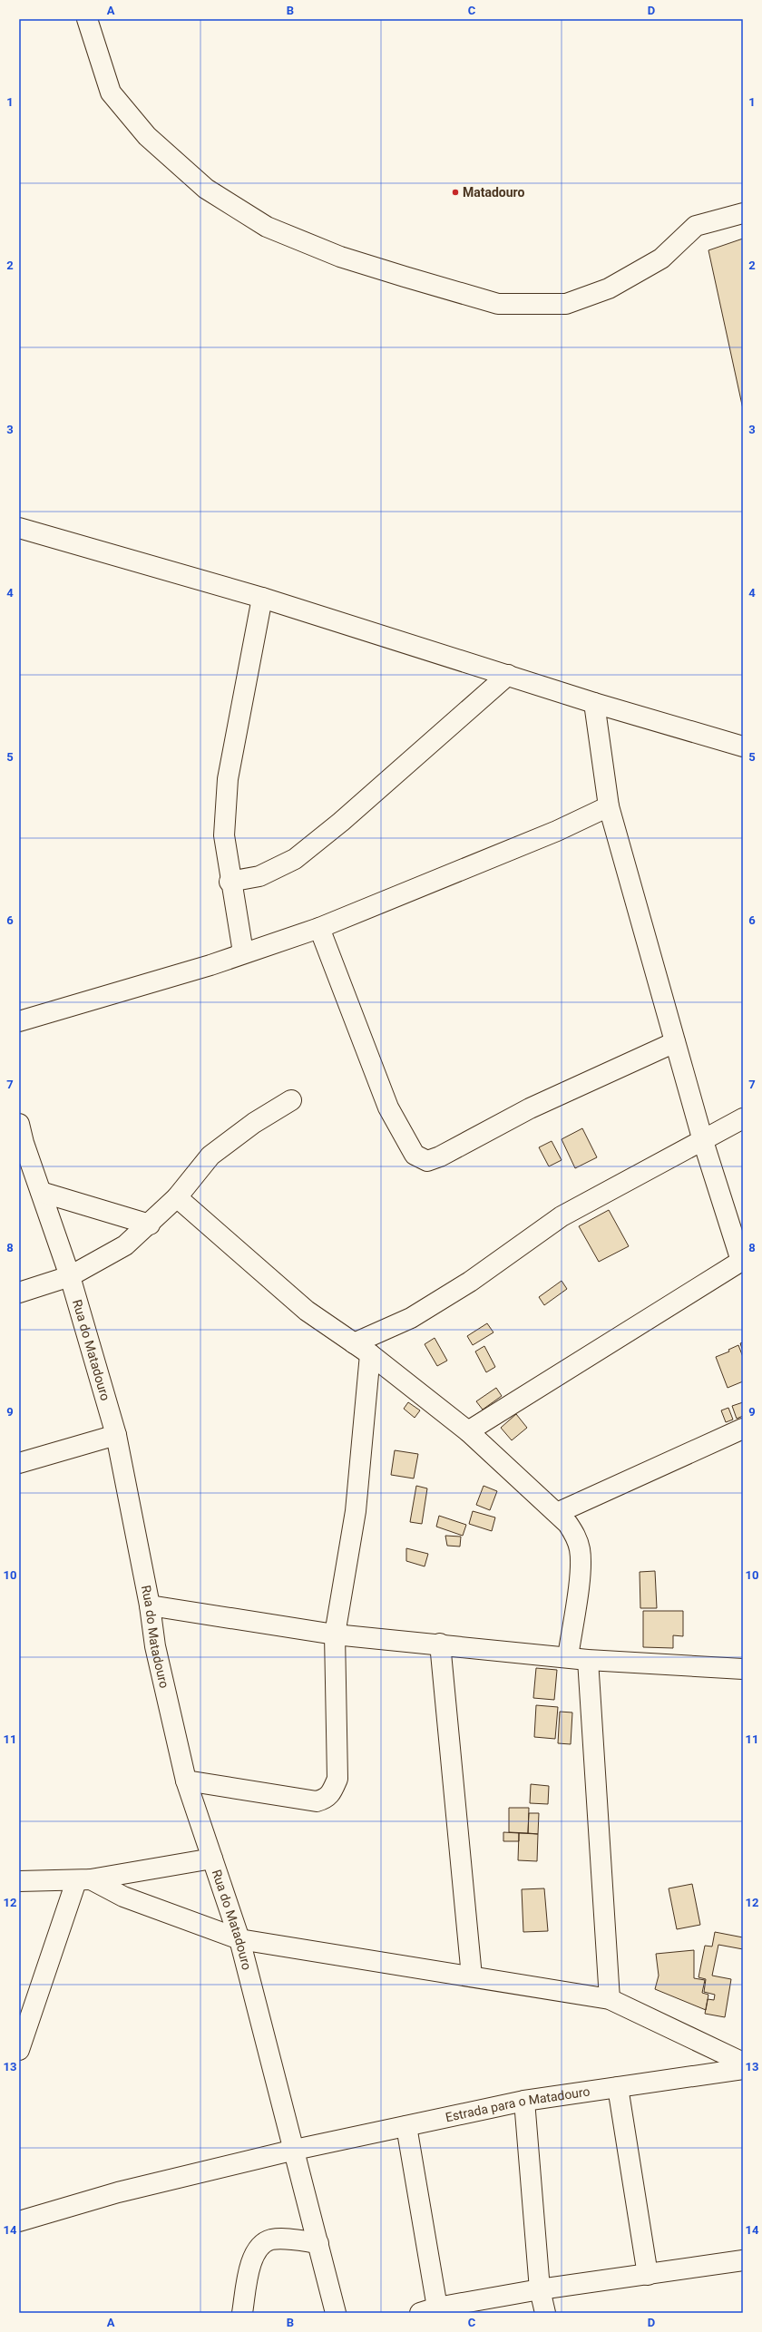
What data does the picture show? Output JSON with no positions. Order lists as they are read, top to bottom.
{
  "streets": {
    "street": ["Rua do Matadouro", "Estrada para o Matadouro"]
  },
  "crossings": [
    ["Rua do Matadouro", "Estrada para o Matadouro"]
  ],
  "places": ["Matadouro"],
  "grid": {
    "columns": [
      "A",
      "B",
      "C",
      "D"
    ],
    "rows": [
      "1",
      "2",
      "3",
      "4",
      "5",
      "6",
      "7",
      "8",
      "9",
      "10",
      "11",
      "12",
      "13",
      "14"
    ]
  }
}
